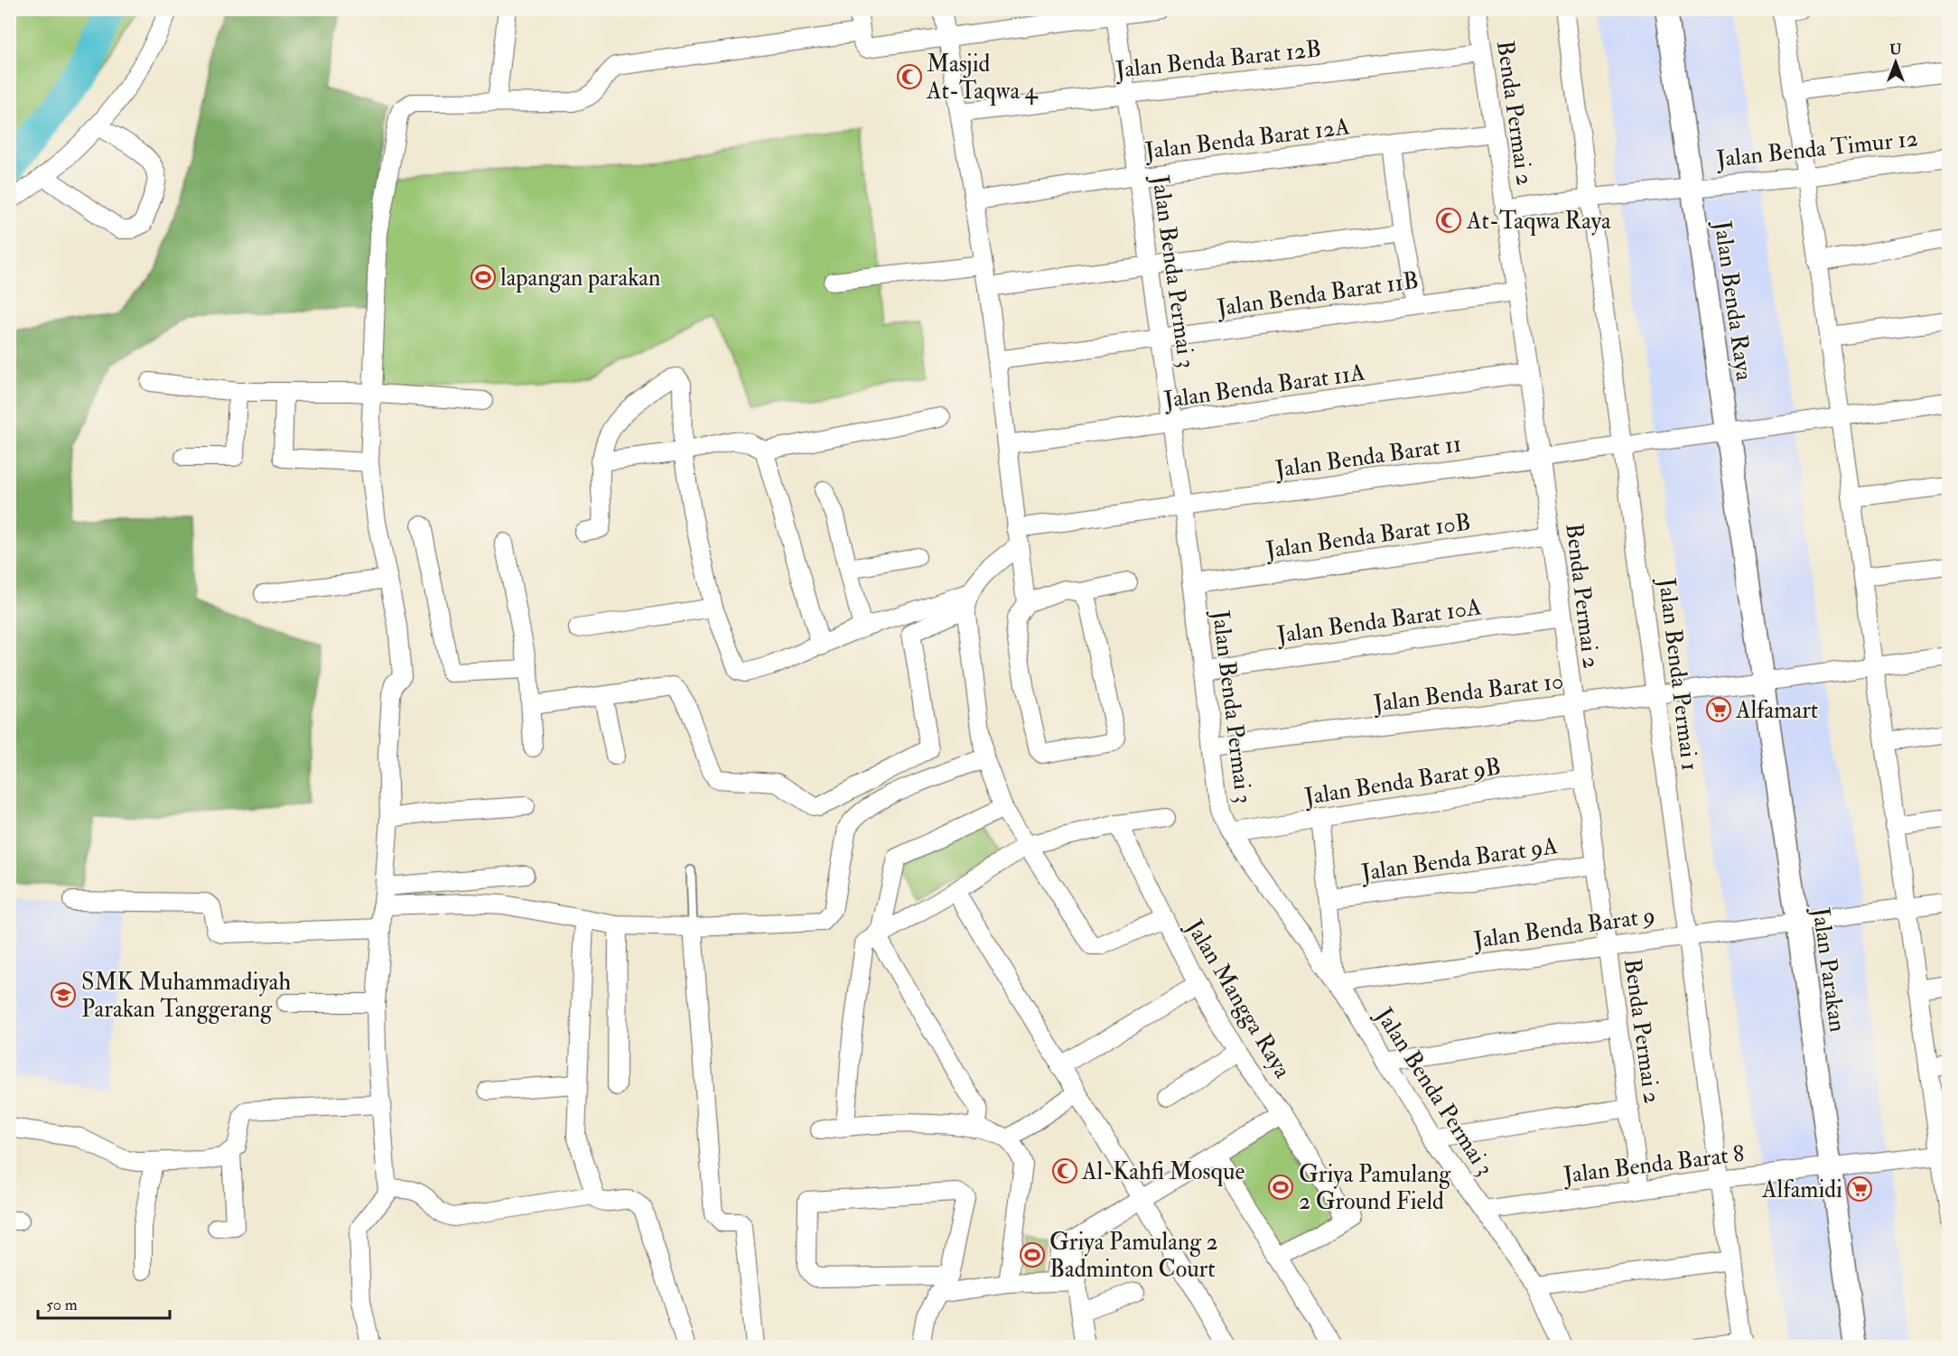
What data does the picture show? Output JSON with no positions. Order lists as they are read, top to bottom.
{
  "streets": {
    "street": [
      "Jalan Benda Barat 12B",
      "Benda Permai 2",
      "Jalan Benda Barat 12A",
      "Jalan Benda Timur 12",
      "Jalan Benda Permai 3",
      "Jalan Benda Barat 11B",
      "Jalan Benda Raya",
      "Jalan Benda Barat 11A",
      "Jalan Benda Barat 11",
      "Jalan Benda Barat 10B",
      "Jalan Benda Barat 10A",
      "Jalan Benda Permai 1",
      "Jalan Benda Barat 10",
      "Jalan Benda Barat 9B",
      "Jalan Benda Barat 9A",
      "Jalan Benda Barat 9",
      "Jalan Parakan",
      "Jalan Mangga Raya",
      "Jalan Benda Barat 8"
    ]
  },
  "crossings": [
    ["Jalan Benda Barat 12B", "Benda Permai 2"],
    ["Jalan Benda Barat 12B", "Jalan Benda Permai 3"],
    ["Benda Permai 2", "Jalan Benda Barat 12A"],
    ["Benda Permai 2", "Jalan Benda Timur 12"],
    ["Benda Permai 2", "Jalan Benda Barat 11B"],
    ["Benda Permai 2", "Jalan Benda Barat 11A"],
    ["Benda Permai 2", "Jalan Benda Barat 11"],
    ["Benda Permai 2", "Jalan Benda Barat 10B"],
    ["Benda Permai 2", "Jalan Benda Barat 10A"],
    ["Benda Permai 2", "Jalan Benda Barat 10"],
    ["Benda Permai 2", "Jalan Benda Barat 9B"],
    ["Benda Permai 2", "Jalan Benda Barat 9A"],
    ["Benda Permai 2", "Jalan Benda Barat 9"],
    ["Benda Permai 2", "Jalan Benda Barat 8"],
    ["Jalan Benda Barat 12A", "Jalan Benda Permai 3"],
    ["Jalan Benda Timur 12", "Jalan Benda Raya"],
    ["Jalan Benda Timur 12", "Jalan Benda Permai 1"],
    ["Jalan Benda Permai 3", "Jalan Benda Barat 11B"],
    ["Jalan Benda Permai 3", "Jalan Benda Barat 11A"],
    ["Jalan Benda Permai 3", "Jalan Benda Barat 11"],
    ["Jalan Benda Permai 3", "Jalan Benda Barat 10B"],
    ["Jalan Benda Permai 3", "Jalan Benda Barat 10A"],
    ["Jalan Benda Permai 3", "Jalan Benda Barat 10"],
    ["Jalan Benda Permai 3", "Jalan Benda Barat 9B"],
    ["Jalan Benda Permai 3", "Jalan Benda Barat 9"],
    ["Jalan Benda Permai 3", "Jalan Benda Barat 8"],
    ["Jalan Benda Raya", "Jalan Benda Barat 11"],
    ["Jalan Benda Raya", "Jalan Parakan"],
    ["Jalan Benda Barat 11", "Jalan Benda Permai 1"],
    ["Jalan Benda Permai 1", "Jalan Benda Barat 10"],
    ["Jalan Benda Permai 1", "Jalan Benda Barat 9"],
    ["Jalan Benda Permai 1", "Jalan Benda Barat 8"],
    ["Jalan Benda Barat 10", "Jalan Parakan"],
    ["Jalan Benda Barat 9", "Jalan Parakan"],
    ["Jalan Parakan", "Jalan Benda Barat 8"]
  ],
  "places": {
    "mosque": ["Masjid At-Taqwa 4", "At-Taqwa Raya", "Al-Kahfi Mosque"],
    "sports": ["lapangan parakan", "Griya Pamulang 2 Ground Field", "Griya Pamulang 2 Badminton Court"],
    "supermarket": ["Alfamart", "Alfamidi"],
    "school or university": ["SMK Muhammadiyah Parakan Tanggerang"]
  },
  "scale_bar": "50 m",
  "north": "top"
}
